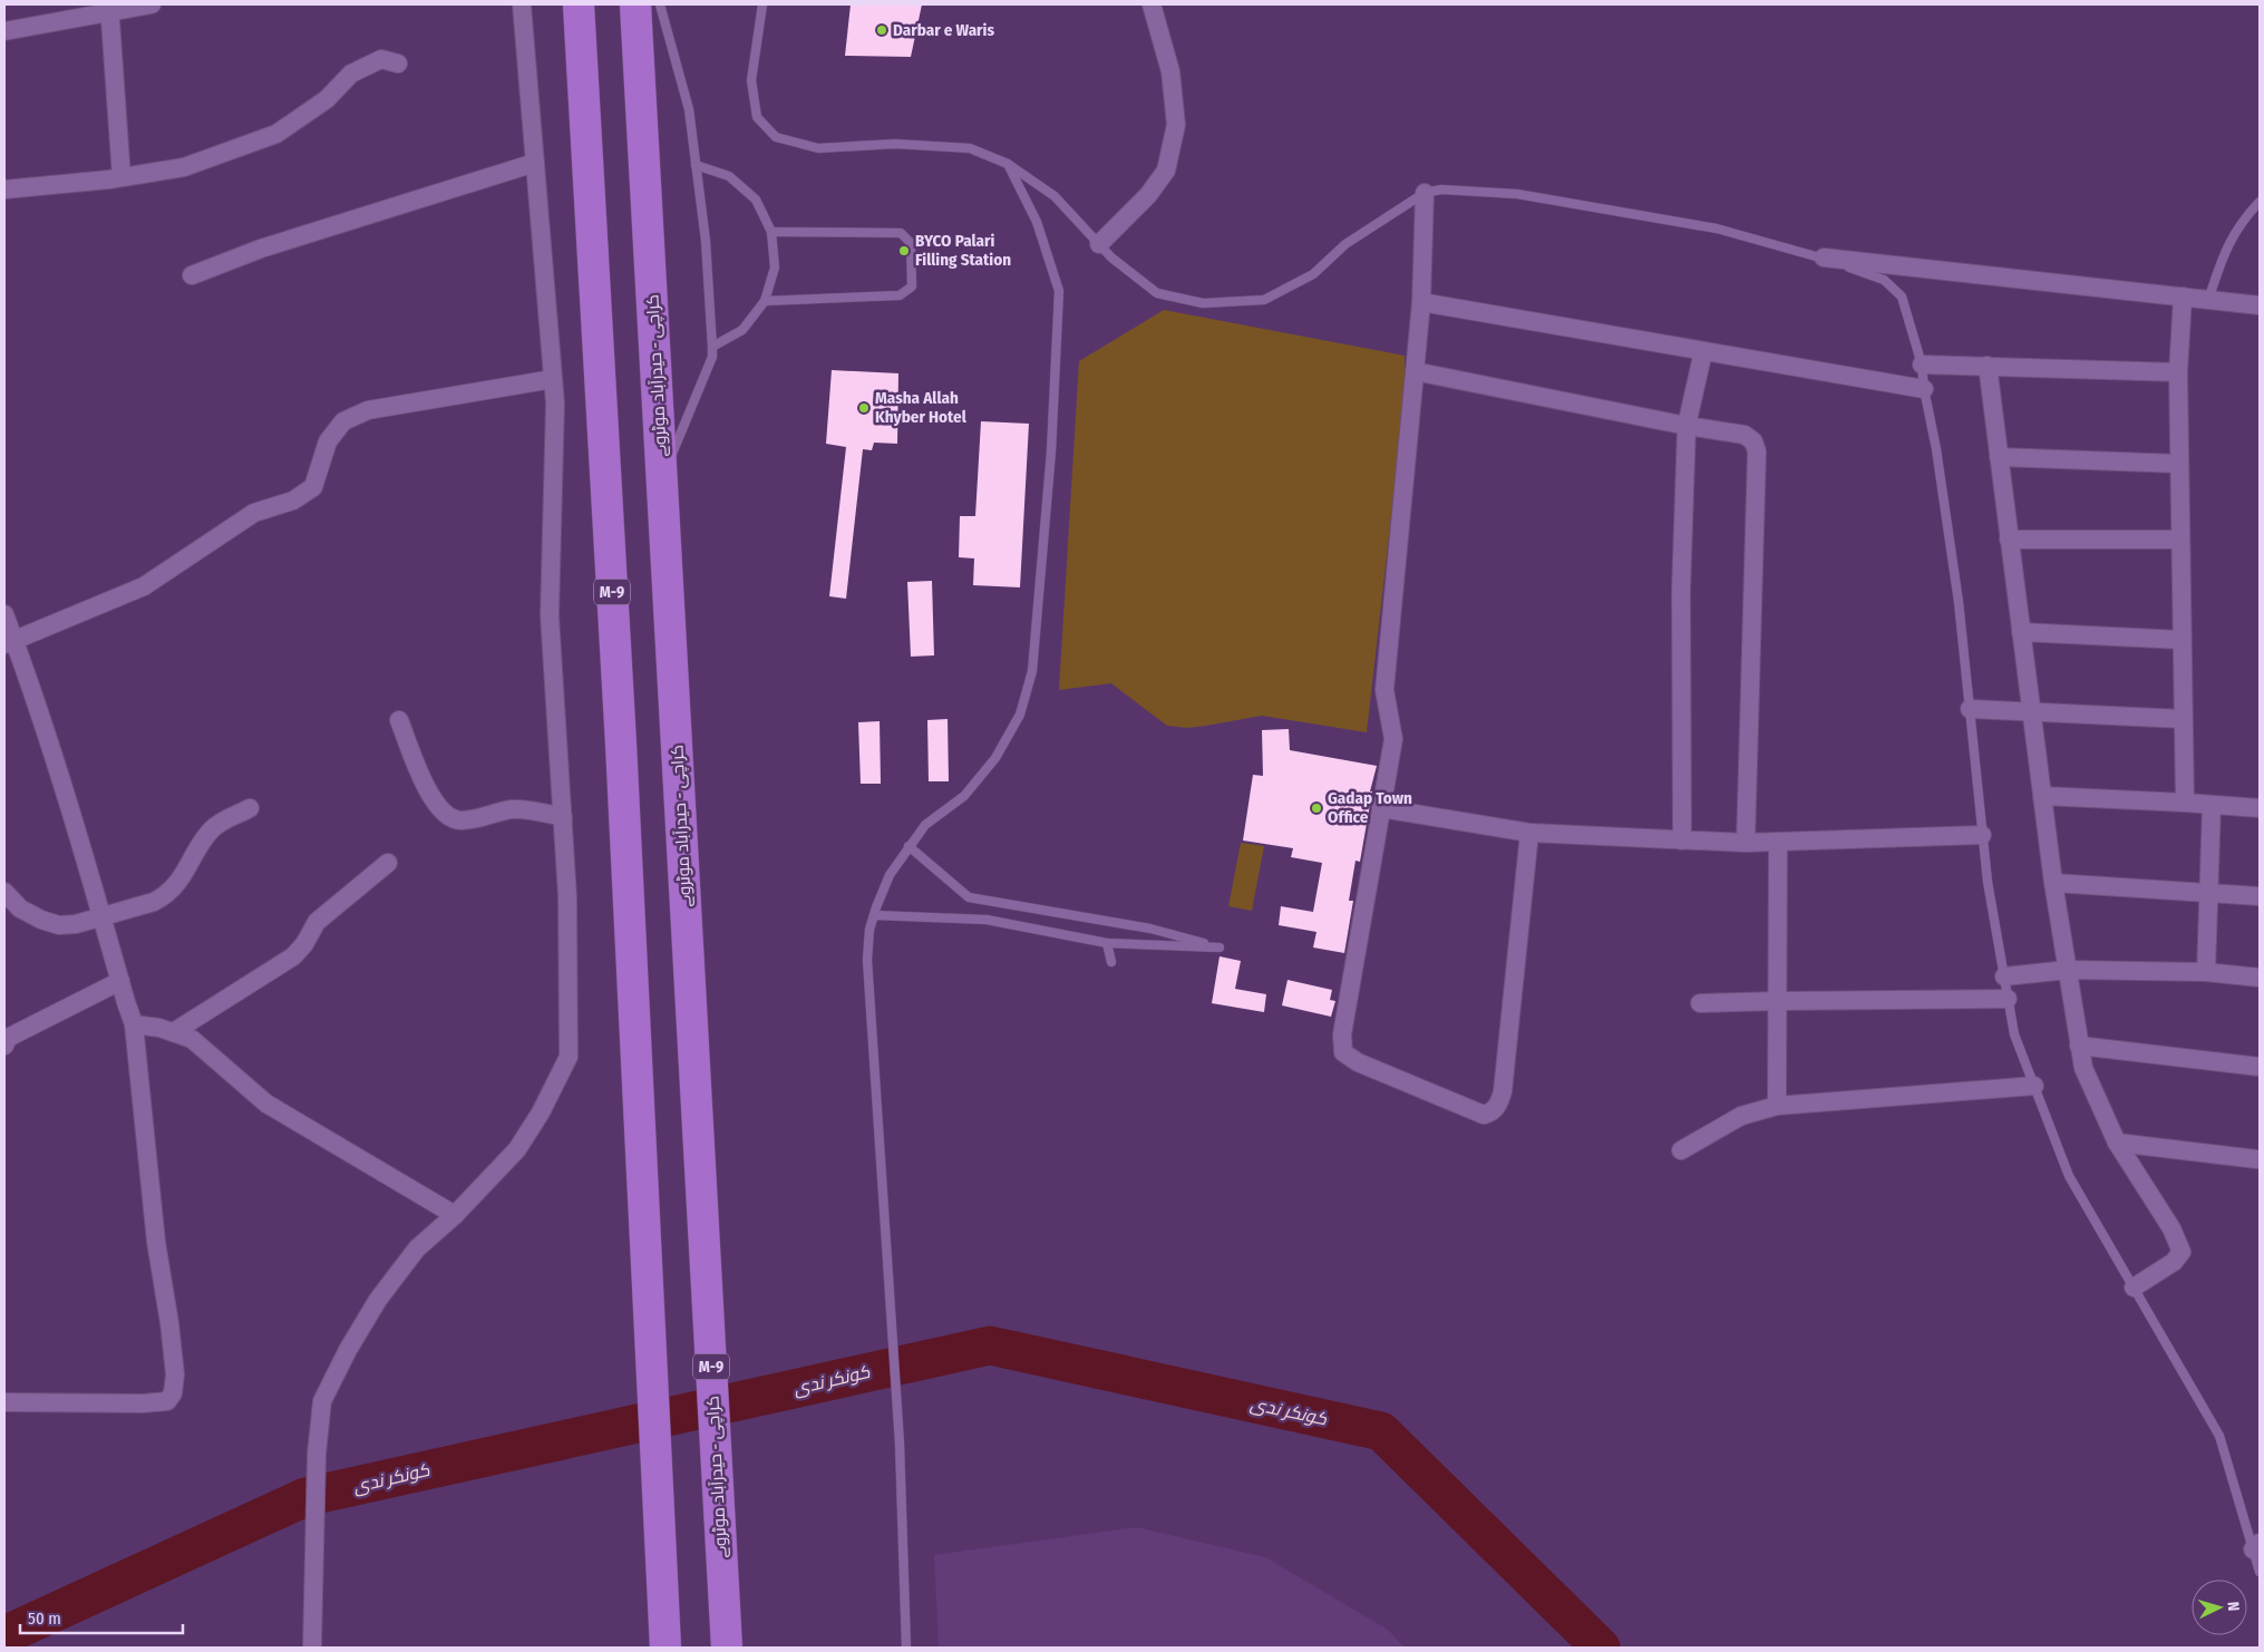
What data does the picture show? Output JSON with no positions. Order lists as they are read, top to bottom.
{
  "streets": {
    "highway": ["کراچی - حیدرآباد موٹروے", "M-9"]
  },
  "water": ["کونکر ندی"],
  "places": [
    "Darbar e Waris",
    "BYCO Palari Filling Station",
    "Masha Allah Khyber Hotel",
    "Gadap Town Office"
  ],
  "scale_bar": "50 m",
  "north": "right"
}
